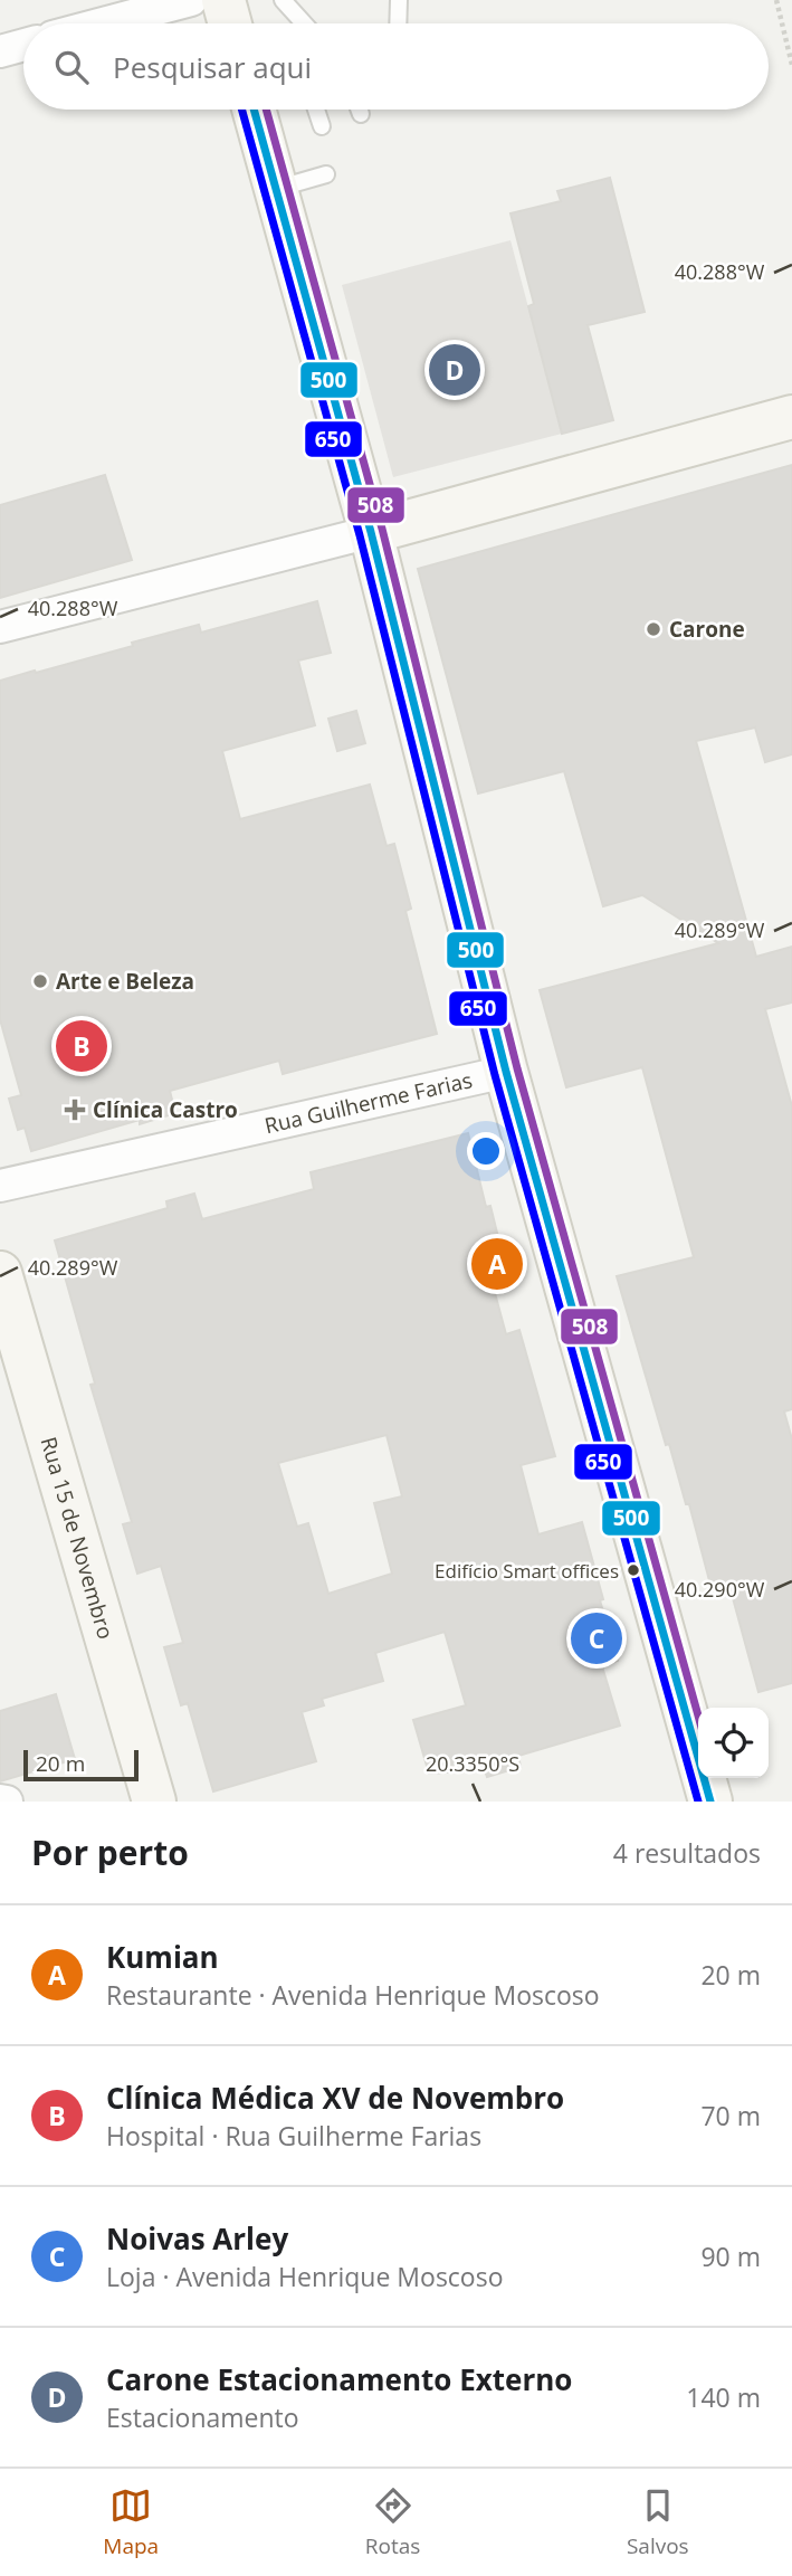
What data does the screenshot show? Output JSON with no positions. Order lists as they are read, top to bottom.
{
  "streets": {
    "main road": ["Rua 15 de Novembro"],
    "street": ["Rua Guilherme Farias"]
  },
  "places": {
    "other": ["Carone", "Arte e Beleza", "Edifício Smart offices"],
    "health": ["Clínica Castro"]
  },
  "lines": ["transit line 500", "transit line 650", "transit line 508"],
  "scale_bar": "20 m",
  "page": {
    "search": "Pesquisar aqui",
    "pins": [
      "D",
      "B",
      "A",
      "C"
    ],
    "scale": "20 m",
    "heading": ["Por perto", "4 resultados"],
    "list": [
      {
        "mark": "A",
        "name": "Kumian",
        "note": "Restaurante · Avenida Henrique Moscoso",
        "value": "20 m"
      },
      {
        "mark": "B",
        "name": "Clínica Médica XV de Novembro",
        "note": "Hospital · Rua Guilherme Farias",
        "value": "70 m"
      },
      {
        "mark": "C",
        "name": "Noivas Arley",
        "note": "Loja · Avenida Henrique Moscoso",
        "value": "90 m"
      },
      {
        "mark": "D",
        "name": "Carone Estacionamento Externo",
        "note": "Estacionamento",
        "value": "140 m"
      }
    ],
    "nav": ["Mapa", "Rotas", "Salvos"]
  },
  "coordinates": [
    "40.288°W",
    "40.289°W",
    "40.290°W",
    "20.3350°S"
  ]
}
